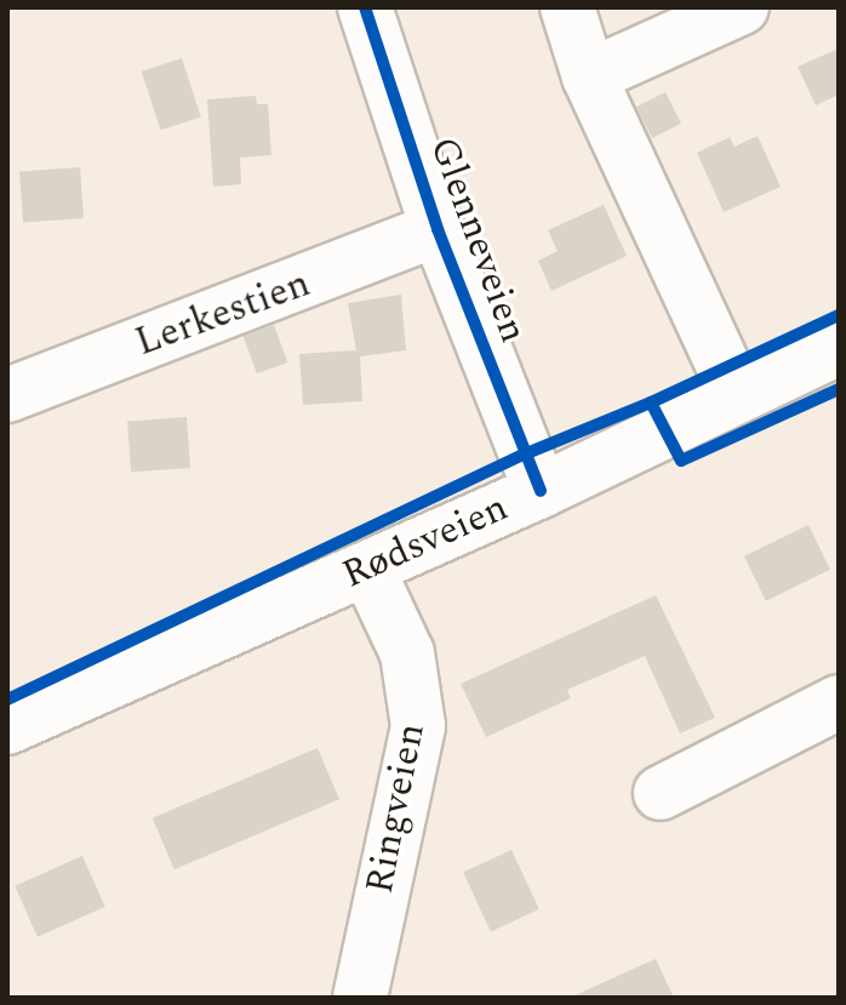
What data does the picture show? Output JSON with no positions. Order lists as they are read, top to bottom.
{
  "streets": {
    "main road": [
      "Glenneveien",
      "Lerkestien",
      "Rødsveien",
      "Ringveien"
    ]
  },
  "crossings": [
    ["Glenneveien", "Lerkestien"],
    ["Glenneveien", "Rødsveien"],
    ["Rødsveien", "Ringveien"]
  ]
}
